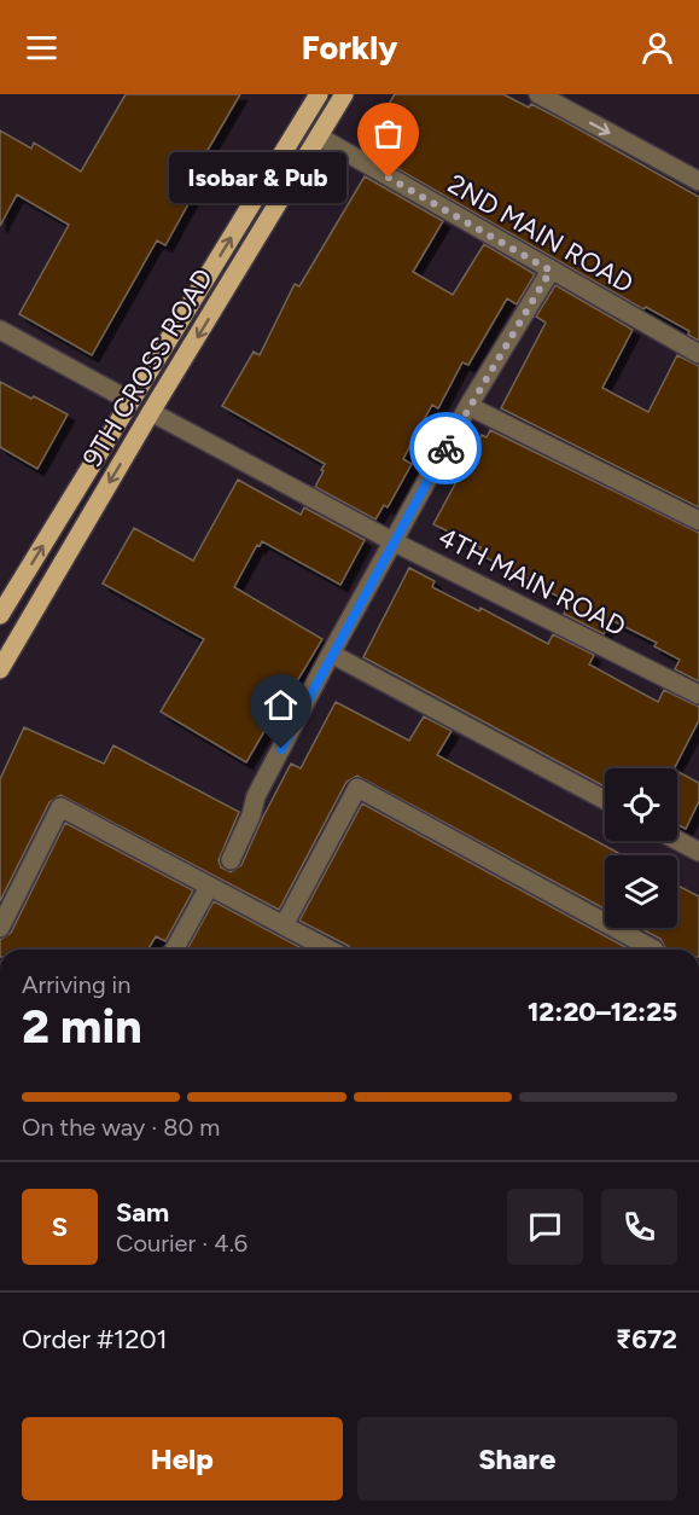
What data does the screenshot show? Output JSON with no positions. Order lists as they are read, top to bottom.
{
  "streets": {
    "main road": ["9TH CROSS ROAD"],
    "street": ["2ND MAIN ROAD", "4TH MAIN ROAD"]
  },
  "crossings": [
    ["2ND MAIN ROAD", "9TH CROSS ROAD"],
    ["9TH CROSS ROAD", "4TH MAIN ROAD"]
  ],
  "places": ["Isobar & Pub"],
  "page": {
    "header": "Forkly",
    "bubble": "Isobar & Pub",
    "heading": ["2 min", "Arriving in", "12:20–12:25"],
    "panel": [
      "Sam",
      "Courier · 4.6",
      "Order #1201",
      "₹672"
    ],
    "bar": "On the way · 80 m",
    "round": "S",
    "buttons": ["Help", "Share"]
  }
}
